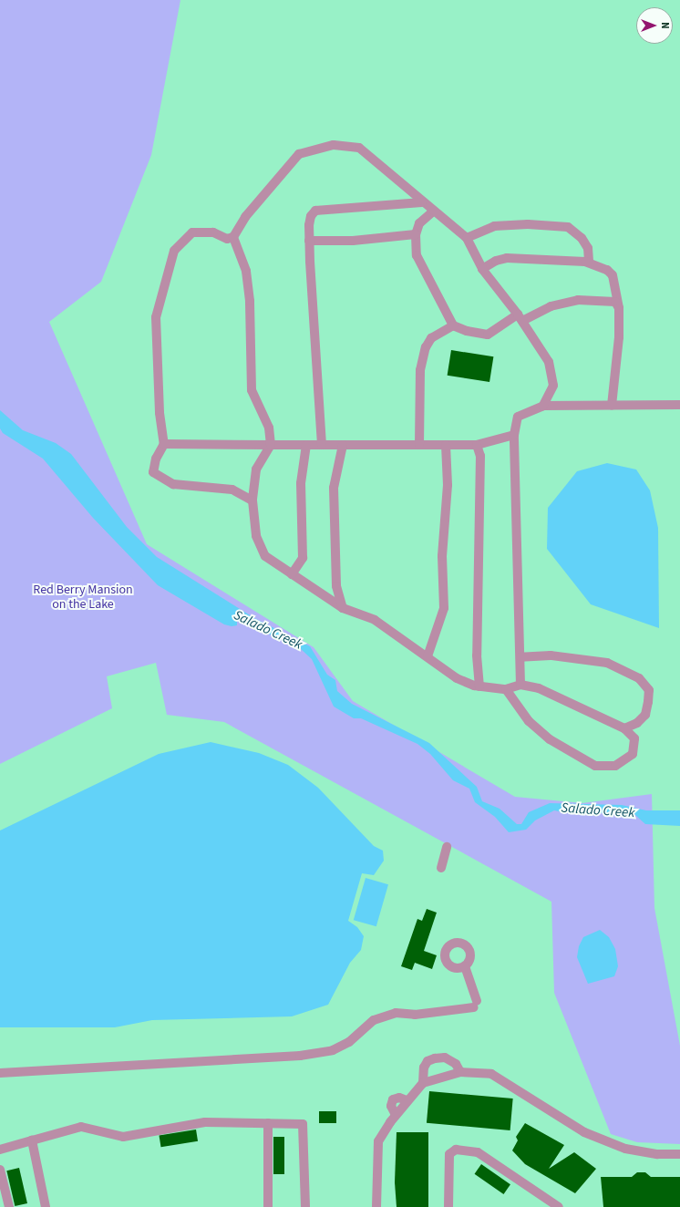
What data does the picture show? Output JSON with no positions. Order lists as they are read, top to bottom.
{
  "water": ["Salado Creek"],
  "parks": ["Red Berry Mansion on the Lake"],
  "north": "right"
}
